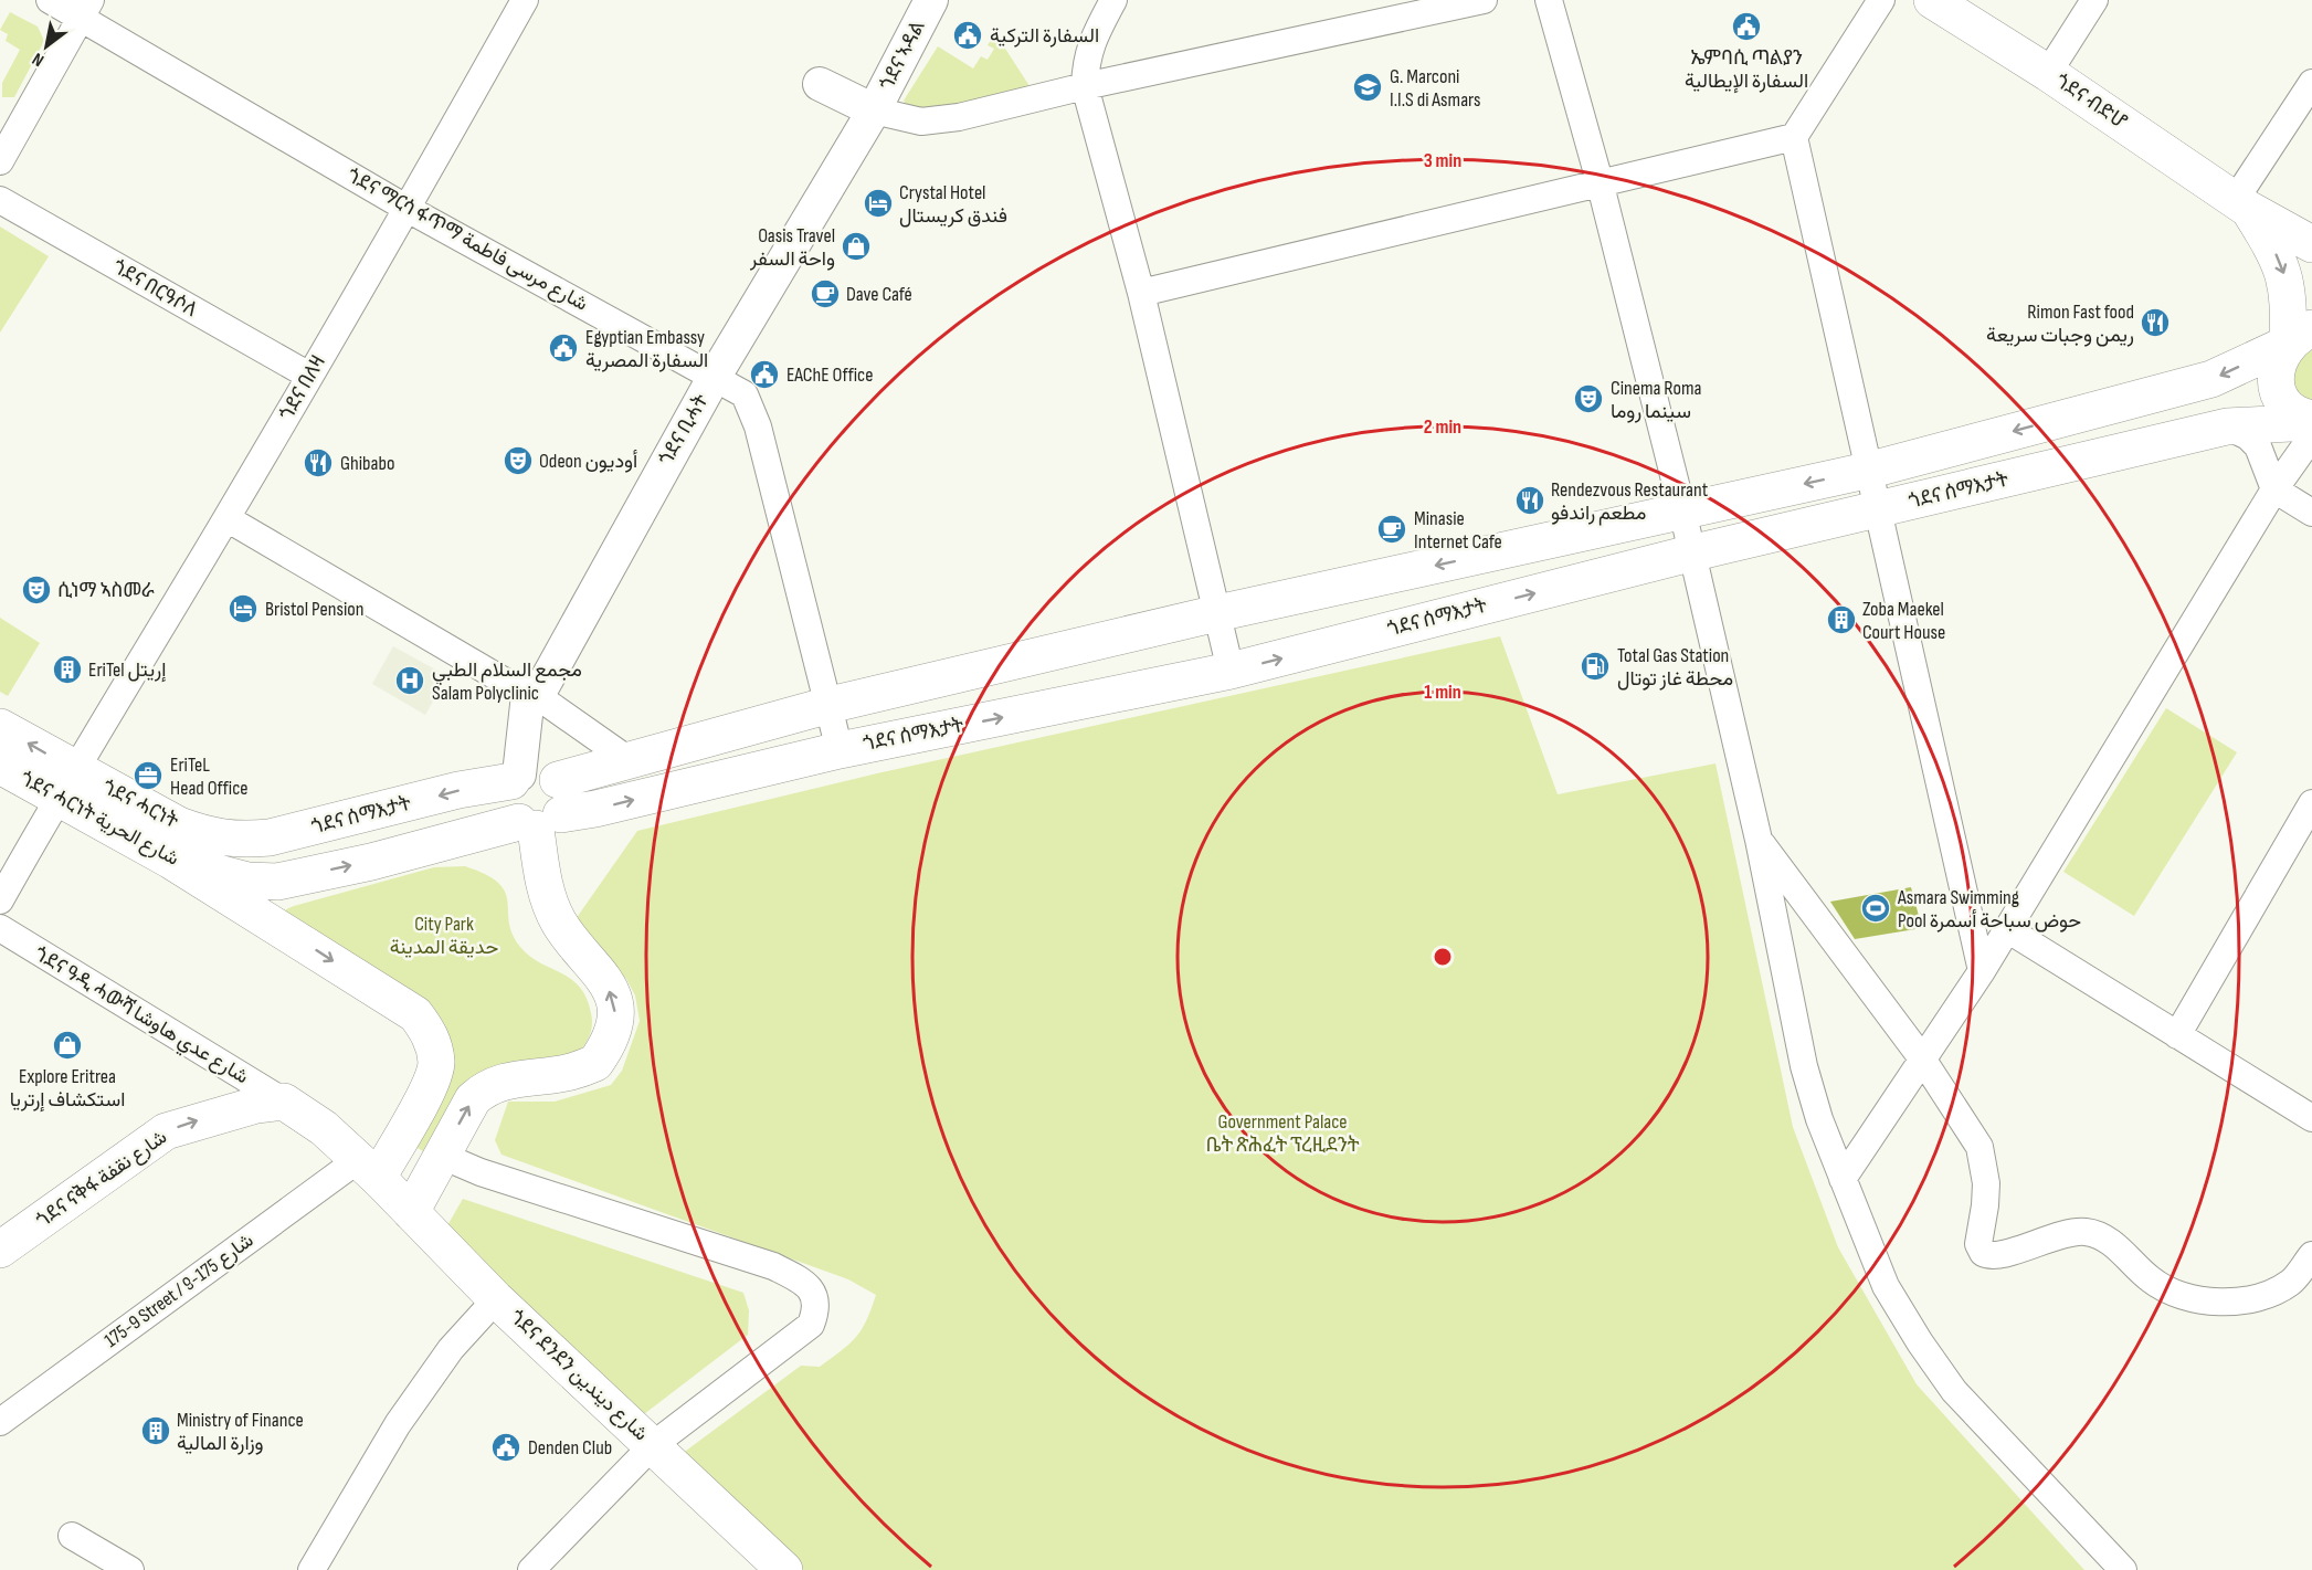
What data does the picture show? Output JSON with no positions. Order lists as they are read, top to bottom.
{
  "streets": {
    "main road": [
      "ጎደና ብድሆ",
      "ጎደና ሰማእታት",
      "ጎደና ሓርነት",
      "ጎደና ሓርነት شارع الحرية",
      "ጎደና ናቅፋ شارع نقفة",
      "ጎደና ደንደን شارع ديندين"
    ],
    "street": [
      "ጎደና ኣዳል",
      "ጎደና ማርሳ ፋጥማ شارع مرسى فاطمة",
      "ጎደና በርዓሶለ",
      "ጎደና በለዛ",
      "ጎደና ቢሓት",
      "ጎደና ዓዲ ሓውሻ شارع عدي هاوشا",
      "175-9 Street / شارع 175-9"
    ]
  },
  "crossings": [
    ["ጎደና ኣዳል", "ጎደና ቢሓት"],
    ["ጎደና ማርሳ ፋጥማ شارع مرسى فاطمة", "ጎደና በለዛ"],
    ["ጎደና ማርሳ ፋጥማ شارع مرسى فاطمة", "ጎደና ቢሓት"],
    ["ጎደና ማርሳ ፋጥማ شارع مرسى فاطمة", "ጎደና ሰማእታት"],
    ["ጎደና በርዓሶለ", "ጎደና በለዛ"],
    ["ጎደና በለዛ", "ጎደና ሓርነት"],
    ["ጎደና በለዛ", "ጎደና ሓርነት شارع الحرية"],
    ["ጎደና ቢሓት", "ጎደና ሰማእታት"],
    ["ጎደና ሰማእታት", "ጎደና ሓርነት"],
    ["ጎደና ሰማእታት", "ጎደና ሓርነት شارع الحرية"],
    ["ጎደና ሓርነት", "ጎደና ሓርነት شارع الحرية"],
    ["ጎደና ዓዲ ሓውሻ شارع عدي هاوشا", "ጎደና ናቅፋ شارع نقفة"],
    ["175-9 Street / شارع 175-9", "ጎደና ደንደን شارع ديندين"]
  ],
  "one_way": ["ጎደና ናቅፋ شارع نقفة"],
  "parks": ["City Park حديقة المدينة", "Government Palace ቤት ጽሕፈት ፕረዚደንት"],
  "places": {
    "public building": [
      "ኤምባሲ ጣልያን السفارة الإيطالية",
      "السفارة التركية",
      "Egyptian Embassy السفارة المصرية",
      "EAChE Office",
      "Denden Club"
    ],
    "school or university": ["G. Marconi I.I.S di Asmars"],
    "hotel": ["Crystal Hotel فندق كريستال", "Bristol Pension"],
    "shop": ["Oasis Travel واحة السفر", "Explore Eritrea استكشاف إرتريا"],
    "cafe": ["Dave Café", "Minasie Internet Cafe"],
    "restaurant": ["Rimon Fast food ريمن وجبات سريعة", "Ghibabo", "Rendezvous Restaurant مطعم راندفو"],
    "theatre": ["Cinema Roma سينما روما", "Odeon أوديون", "ሲነማ ኣስመራ"],
    "building": ["Zoba Maekel Court House", "EriTel إريتل", "Ministry of Finance وزارة المالية"],
    "fuel station": ["Total Gas Station محطة غاز توتال"],
    "hospital": ["مجمع السلام الطبي Salam Polyclinic"],
    "office": ["EriTeL Head Office"],
    "sports": ["Asmara Swimming Pool حوض سباحة أسمرة"]
  },
  "north": "bottom left",
  "rings": ["3 min", "2 min", "1 min"]
}
